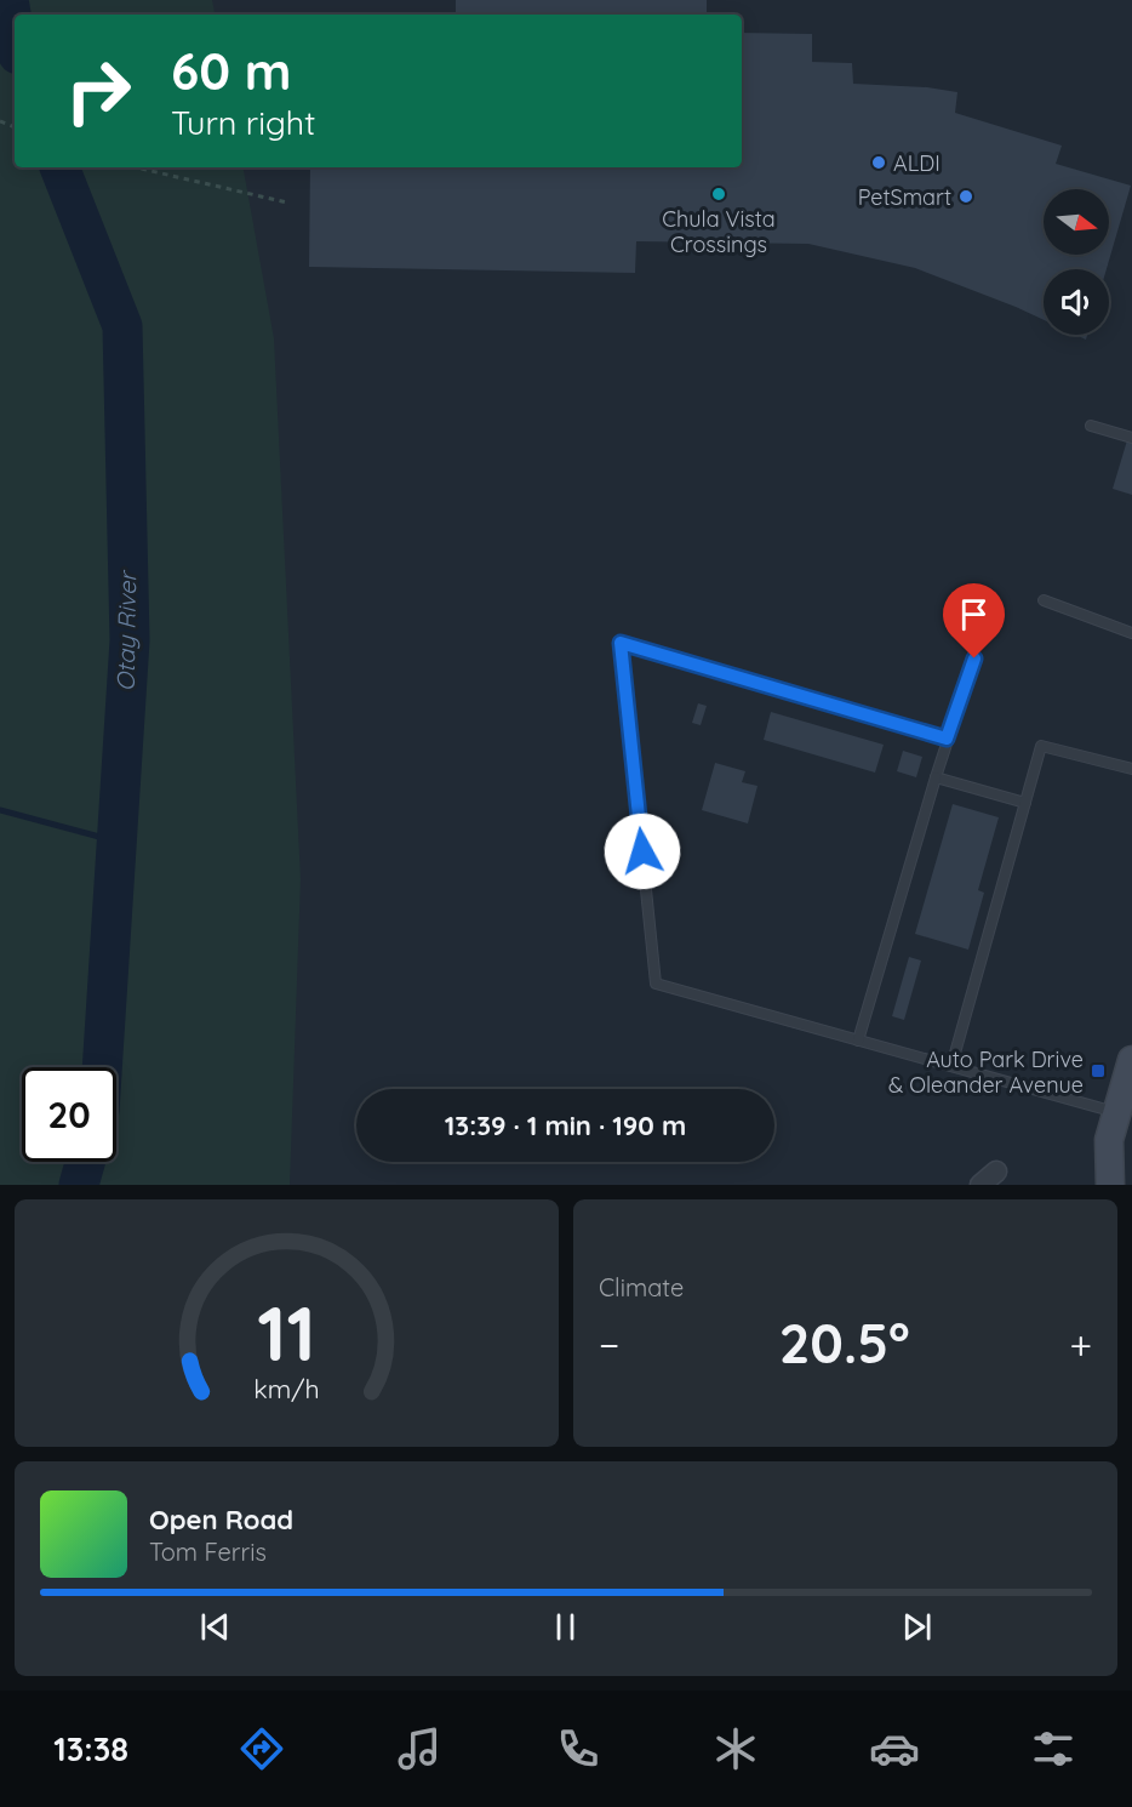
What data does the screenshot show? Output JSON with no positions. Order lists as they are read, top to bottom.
{
  "water": ["Otay River"],
  "places": {
    "other": ["ALDI", "Chula Vista Crossings", "PetSmart"],
    "transit": ["Auto Park Drive & Oleander Avenue"]
  },
  "north": "right",
  "page": {
    "turn": ["60 m", "Turn right"],
    "limit": "20",
    "trip": "13:39 · 1 min · 190 m",
    "tile": "Climate",
    "heat": ["−", "20.5°", "+"],
    "song": ["Open Road", "Tom Ferris"],
    "tabs": "13:38",
    "gauge": ["11", "km/h"]
  }
}
